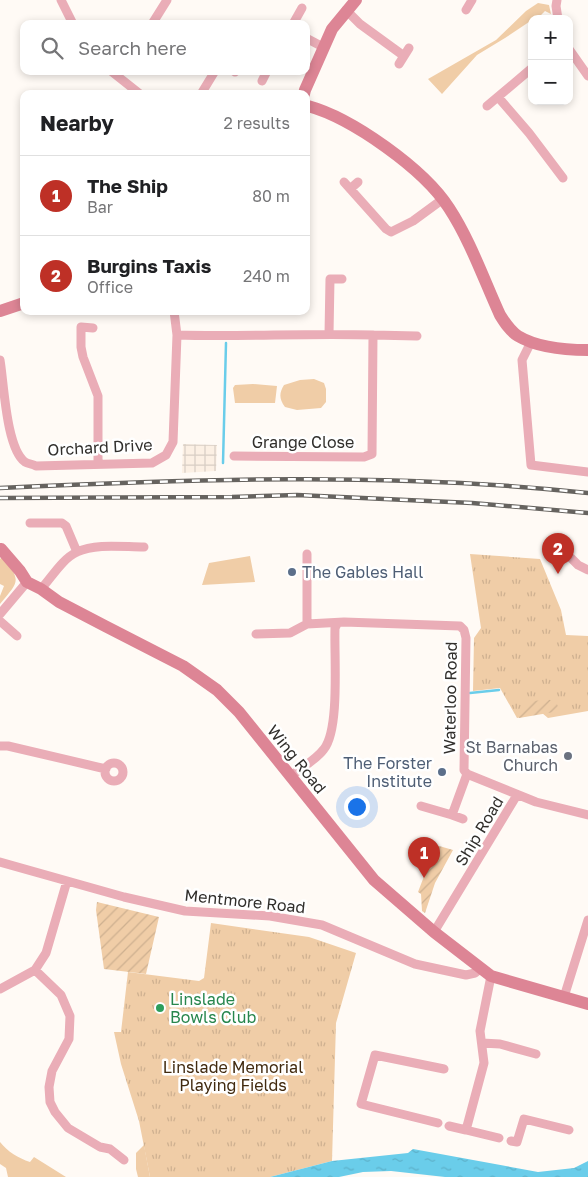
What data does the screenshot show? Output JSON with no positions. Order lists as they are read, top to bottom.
{
  "streets": {
    "street": [
      "Grange Close",
      "Orchard Drive",
      "Waterloo Road",
      "Wing Road",
      "Ship Road",
      "Mentmore Road"
    ]
  },
  "crossings": [
    ["Wing Road", "Ship Road"],
    ["Wing Road", "Mentmore Road"]
  ],
  "parks": ["Linslade Memorial Playing Fields"],
  "places": [
    "The Gables Hall",
    "St Barnabas Church",
    "The Forster Institute",
    "Linslade Bowls Club"
  ],
  "page": {
    "map_buttons": ["+", "−"],
    "search": "Search here",
    "heading": ["Nearby", "2 results"],
    "list": [
      {
        "mark": "1",
        "name": "The Ship",
        "note": "Bar",
        "value": "80 m"
      },
      {
        "mark": "2",
        "name": "Burgins Taxis",
        "note": "Office",
        "value": "240 m"
      }
    ],
    "pins": ["2", "1"]
  }
}
